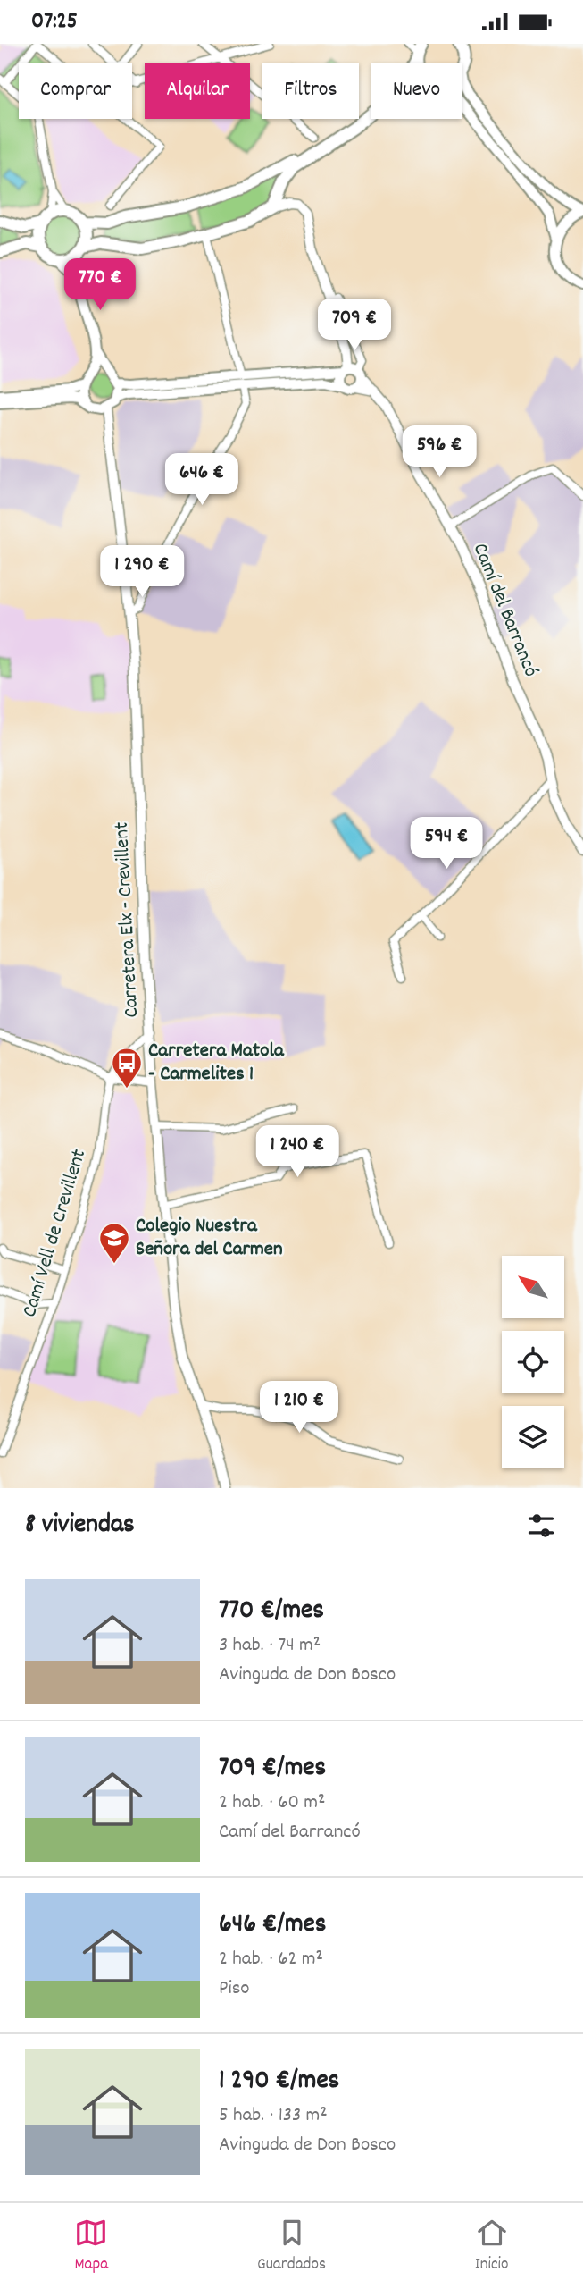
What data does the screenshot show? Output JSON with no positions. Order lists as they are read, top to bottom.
{
  "streets": {
    "street": ["Camí del Barrancó", "Carretera Elx - Crevillent", "Camí Vell de Crevillent"]
  },
  "crossings": [
    ["Carretera Elx - Crevillent", "Camí Vell de Crevillent"]
  ],
  "places": {
    "bus stop": ["Carretera Matola - Carmelites 1"],
    "school or university": ["Colegio Nuestra Señora del Carmen"]
  },
  "north": "top left",
  "page": {
    "status": "07:25",
    "chip": [
      "Comprar",
      "Alquilar",
      "Filtros",
      "Nuevo"
    ],
    "price": [
      "770 €",
      "709 €",
      "596 €",
      "646 €",
      "1 290 €",
      "594 €",
      "1 240 €",
      "1 210 €"
    ],
    "heading": "8 viviendas",
    "list": [
      {
        "name": "770 €/mes",
        "note": "3 hab. · 74 m² · Avinguda de Don Bosco"
      },
      {
        "name": "709 €/mes",
        "note": "2 hab. · 60 m² · Camí del Barrancó"
      },
      {
        "name": "646 €/mes",
        "note": "2 hab. · 62 m² · Piso"
      },
      {
        "name": "1 290 €/mes",
        "note": "5 hab. · 133 m² · Avinguda de Don Bosco"
      }
    ],
    "tabs": ["Mapa", "Guardados", "Inicio"]
  }
}
